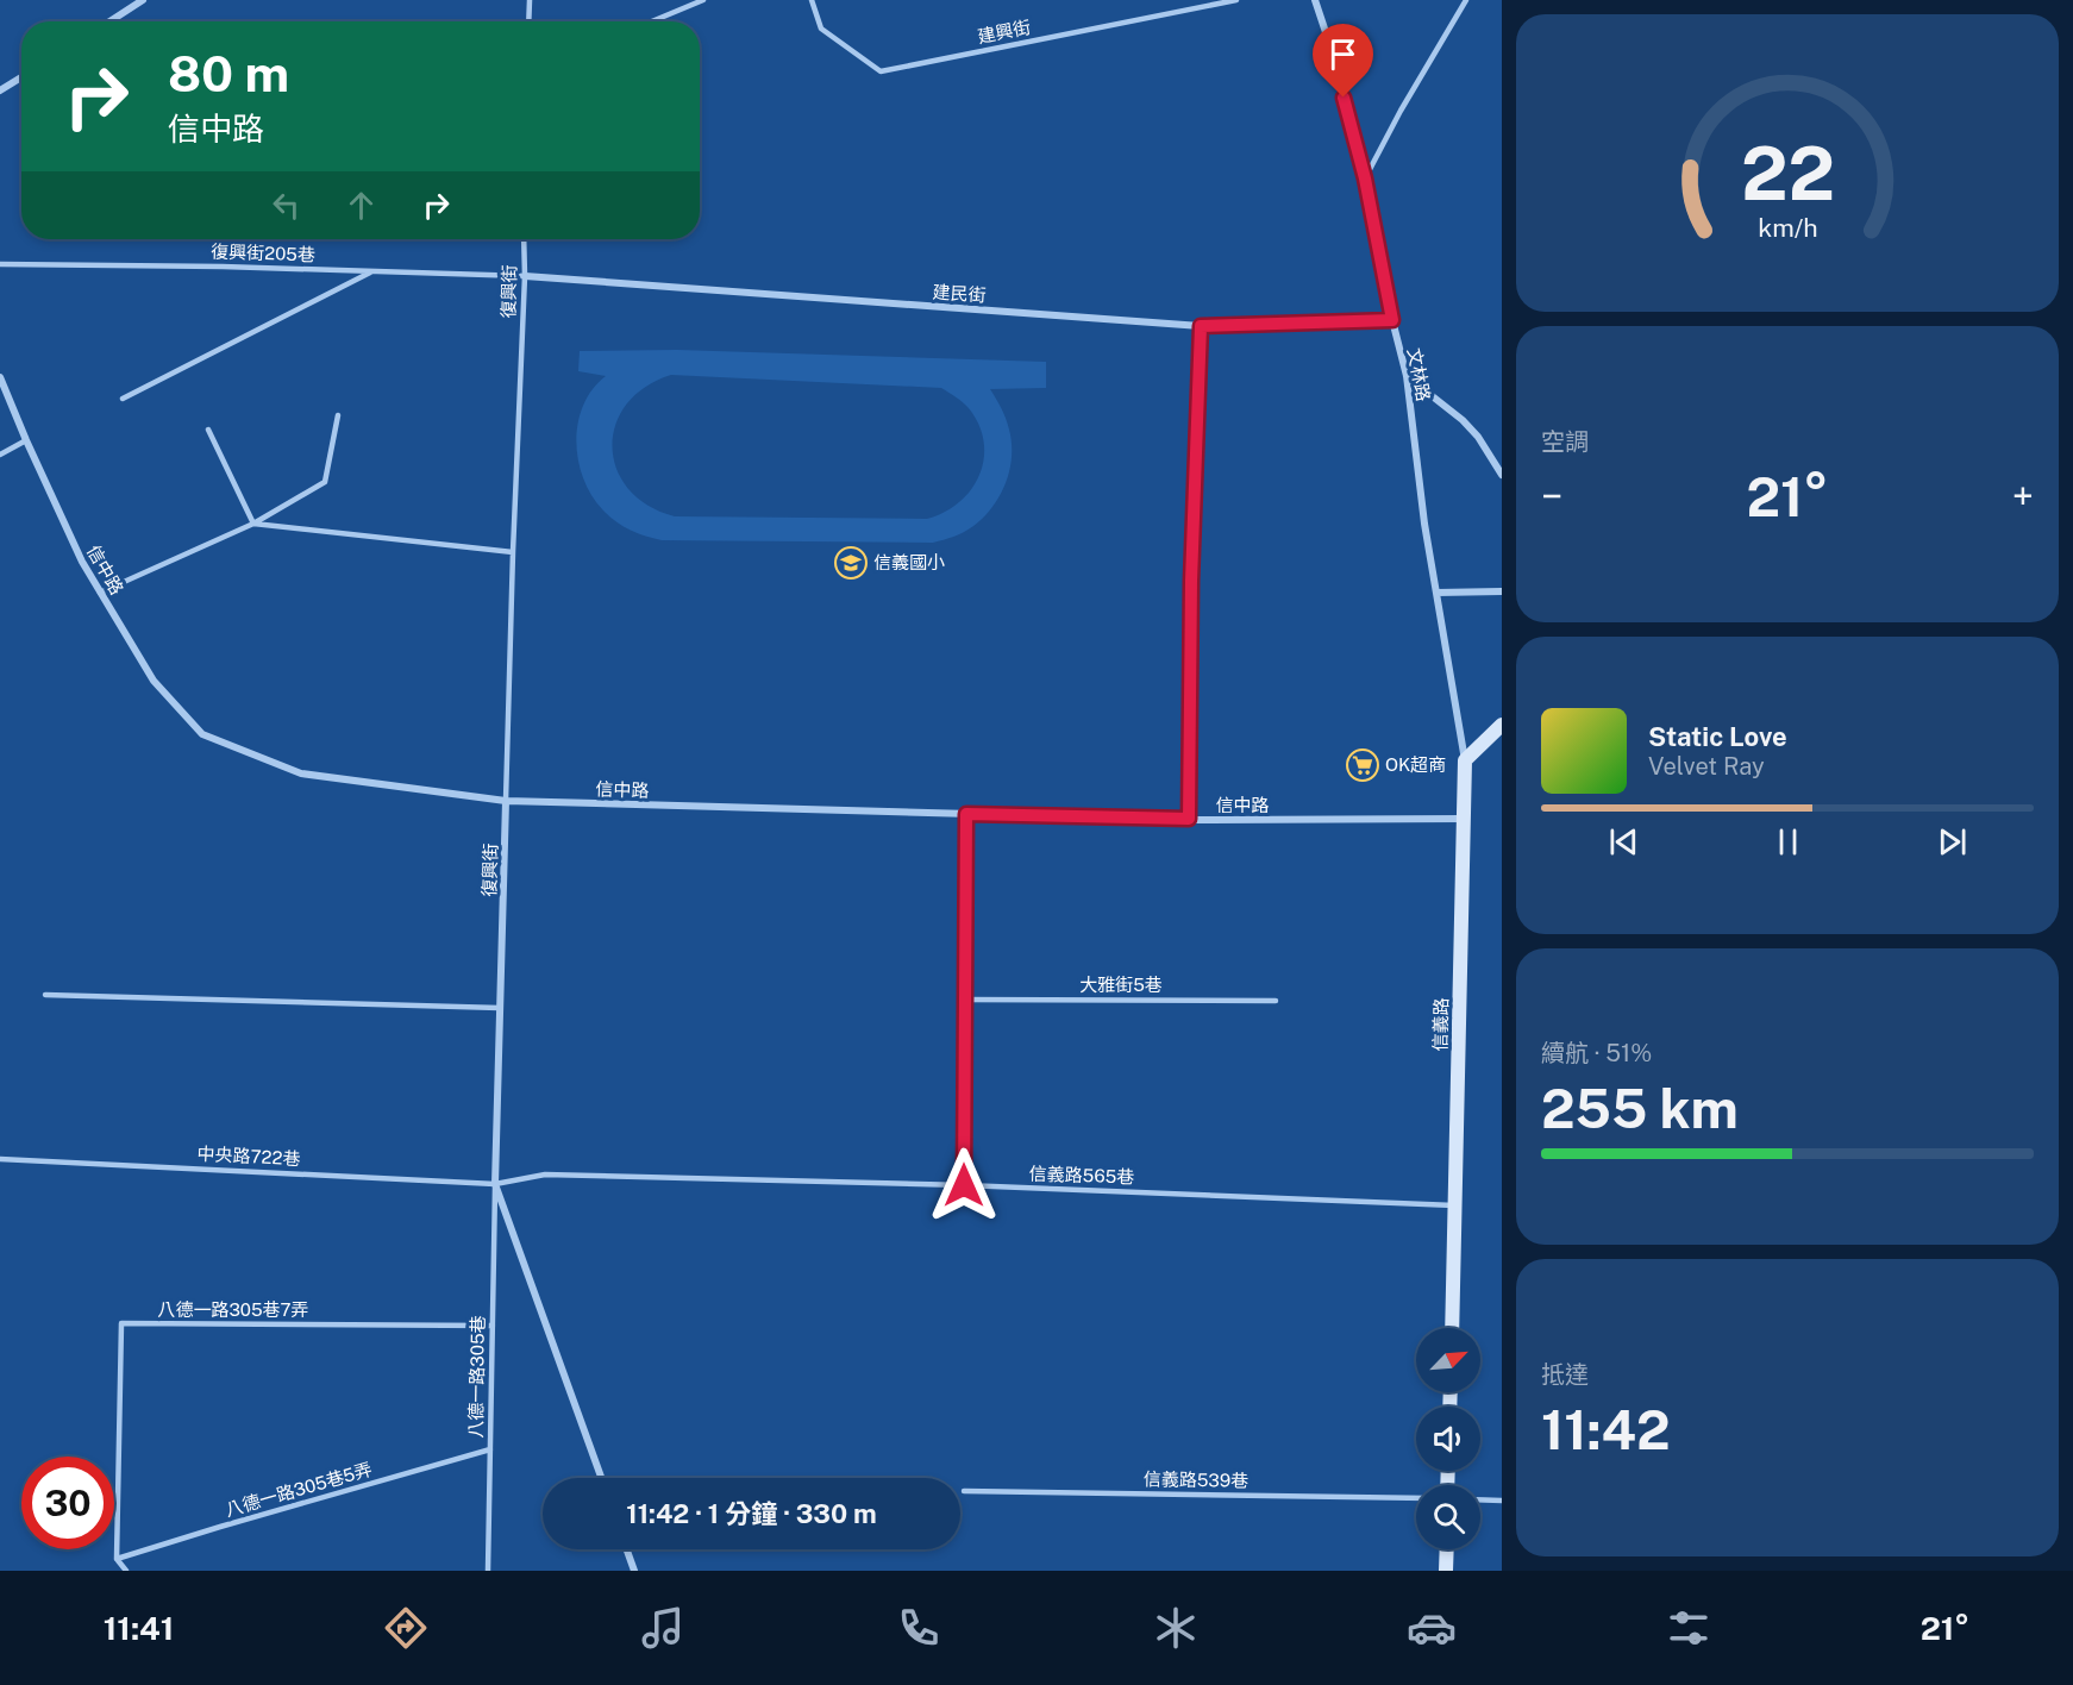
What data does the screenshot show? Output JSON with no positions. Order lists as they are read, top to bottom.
{
  "streets": {
    "street": [
      "復興街",
      "建民街",
      "文林路",
      "信中路",
      "信義路"
    ],
    "lane": [
      "建興街",
      "復興街205巷",
      "大雅街5巷",
      "中央路722巷",
      "信義路565巷",
      "八德一路305巷7弄",
      "八德一路305巷",
      "信義路539巷",
      "八德一路305巷5弄"
    ]
  },
  "crossings": [
    ["復興街205巷", "復興街"],
    ["復興街205巷", "建民街"],
    ["復興街", "建民街"],
    ["復興街", "信中路"],
    ["復興街", "中央路722巷"],
    ["復興街", "信義路565巷"],
    ["復興街", "八德一路305巷"],
    ["建民街", "文林路"],
    ["文林路", "信義路"],
    ["信中路", "信義路"],
    ["信義路", "信義路565巷"],
    ["中央路722巷", "信義路565巷"],
    ["中央路722巷", "八德一路305巷"],
    ["信義路565巷", "八德一路305巷"],
    ["八德一路305巷7弄", "八德一路305巷"],
    ["八德一路305巷7弄", "八德一路305巷5弄"],
    ["八德一路305巷", "八德一路305巷5弄"]
  ],
  "places": {
    "school or university": ["信義國小"],
    "supermarket": ["OK超商"]
  },
  "north": "top right",
  "page": {
    "turn": ["80 m", "信中路"],
    "tile": [
      "空調",
      ["續航 · 51%", "255 km"],
      ["抵達", "11:42"]
    ],
    "heat": ["−", "21°", "+"],
    "song": ["Static Love", "Velvet Ray"],
    "limit": "30",
    "trip": "11:42 · 1 分鐘 · 330 m",
    "tabs": ["11:41", "21°"],
    "gauge": ["22", "km/h"]
  }
}
